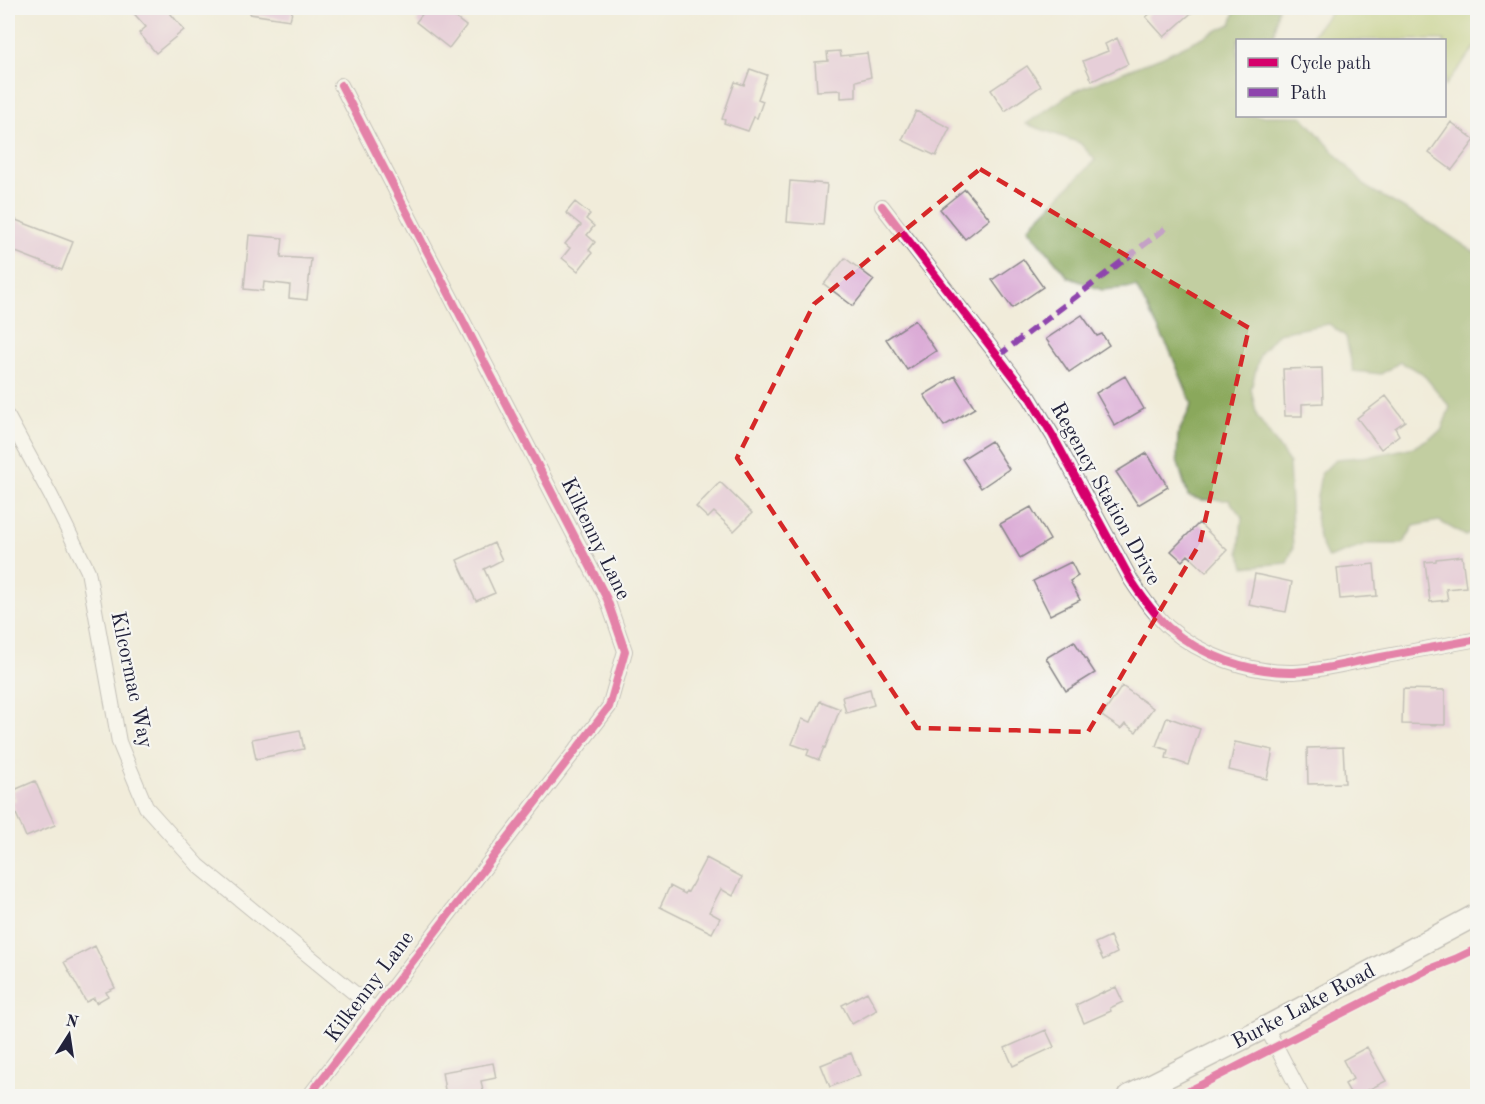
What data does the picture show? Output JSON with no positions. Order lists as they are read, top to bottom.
{
  "streets": {
    "main road": ["Burke Lake Road"],
    "street": ["Regency Station Drive", "Kilkenny Lane", "Kilcormac Way"]
  },
  "crossings": [
    ["Kilkenny Lane", "Kilcormac Way"]
  ],
  "legend": ["Cycle path", "Path"],
  "north": "top"
}
